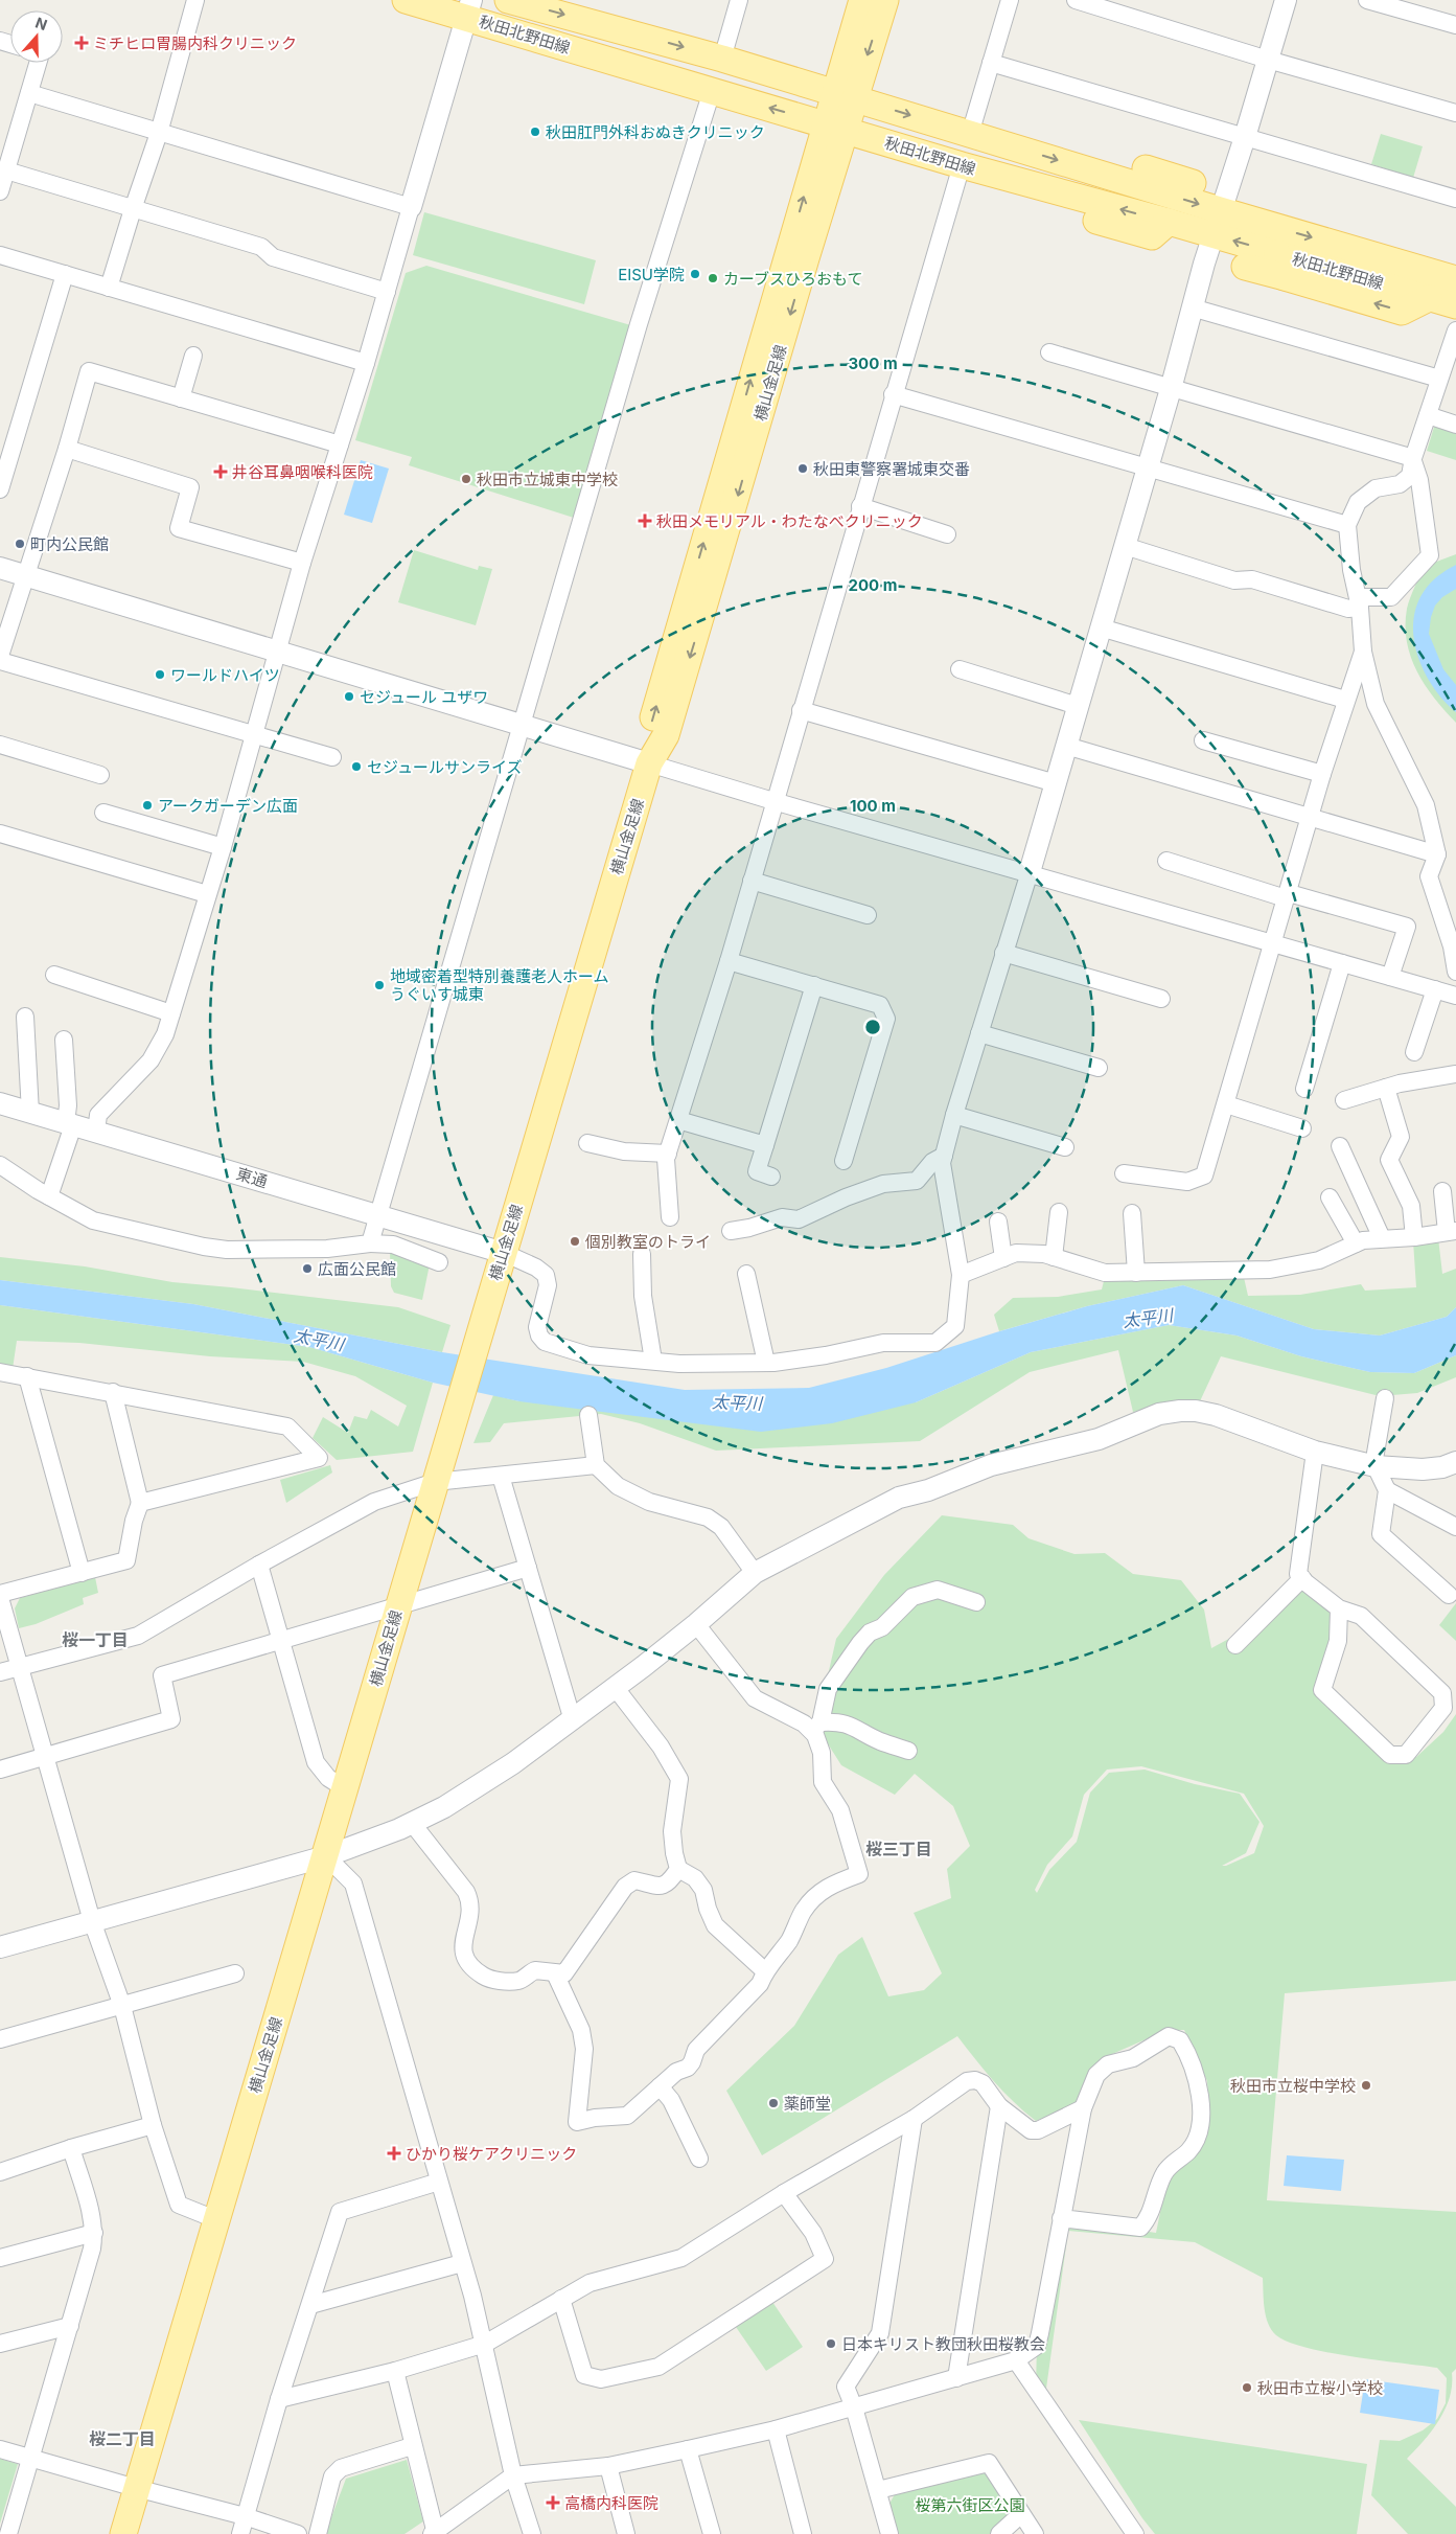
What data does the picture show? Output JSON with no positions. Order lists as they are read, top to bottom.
{
  "streets": {
    "main road": ["秋田北野田線", "横山金足線"],
    "street": ["東通"]
  },
  "crossings": [
    ["秋田北野田線", "横山金足線"],
    ["横山金足線", "東通"]
  ],
  "districts": ["桜一丁目", "桜三丁目", "桜二丁目"],
  "water": ["太平川"],
  "parks": ["桜第六街区公園"],
  "places": {
    "health": [
      "ミチヒロ胃腸内科クリニック",
      "井谷耳鼻咽喉科医院",
      "秋田メモリアル・わたなべクリニック",
      "ひかり桜ケアクリニック",
      "高橋内科医院"
    ],
    "other": [
      "秋田肛門外科おぬきクリニック",
      "EISU学院",
      "カーブスひろおもて",
      "秋田東警察署城東交番",
      "秋田市立城東中学校",
      "町内公民館",
      "ワールドハイツ",
      "セジュール ユザワ",
      "セジュールサンライズ",
      "アークガーデン広面",
      "地域密着型特別養護老人ホーム うぐいす城東",
      "個別教室のトライ",
      "広面公民館",
      "秋田市立桜中学校",
      "薬師堂",
      "日本キリスト教団秋田桜教会",
      "秋田市立桜小学校"
    ]
  },
  "north": "top",
  "rings": ["300 m", "200 m", "100 m"]
}
